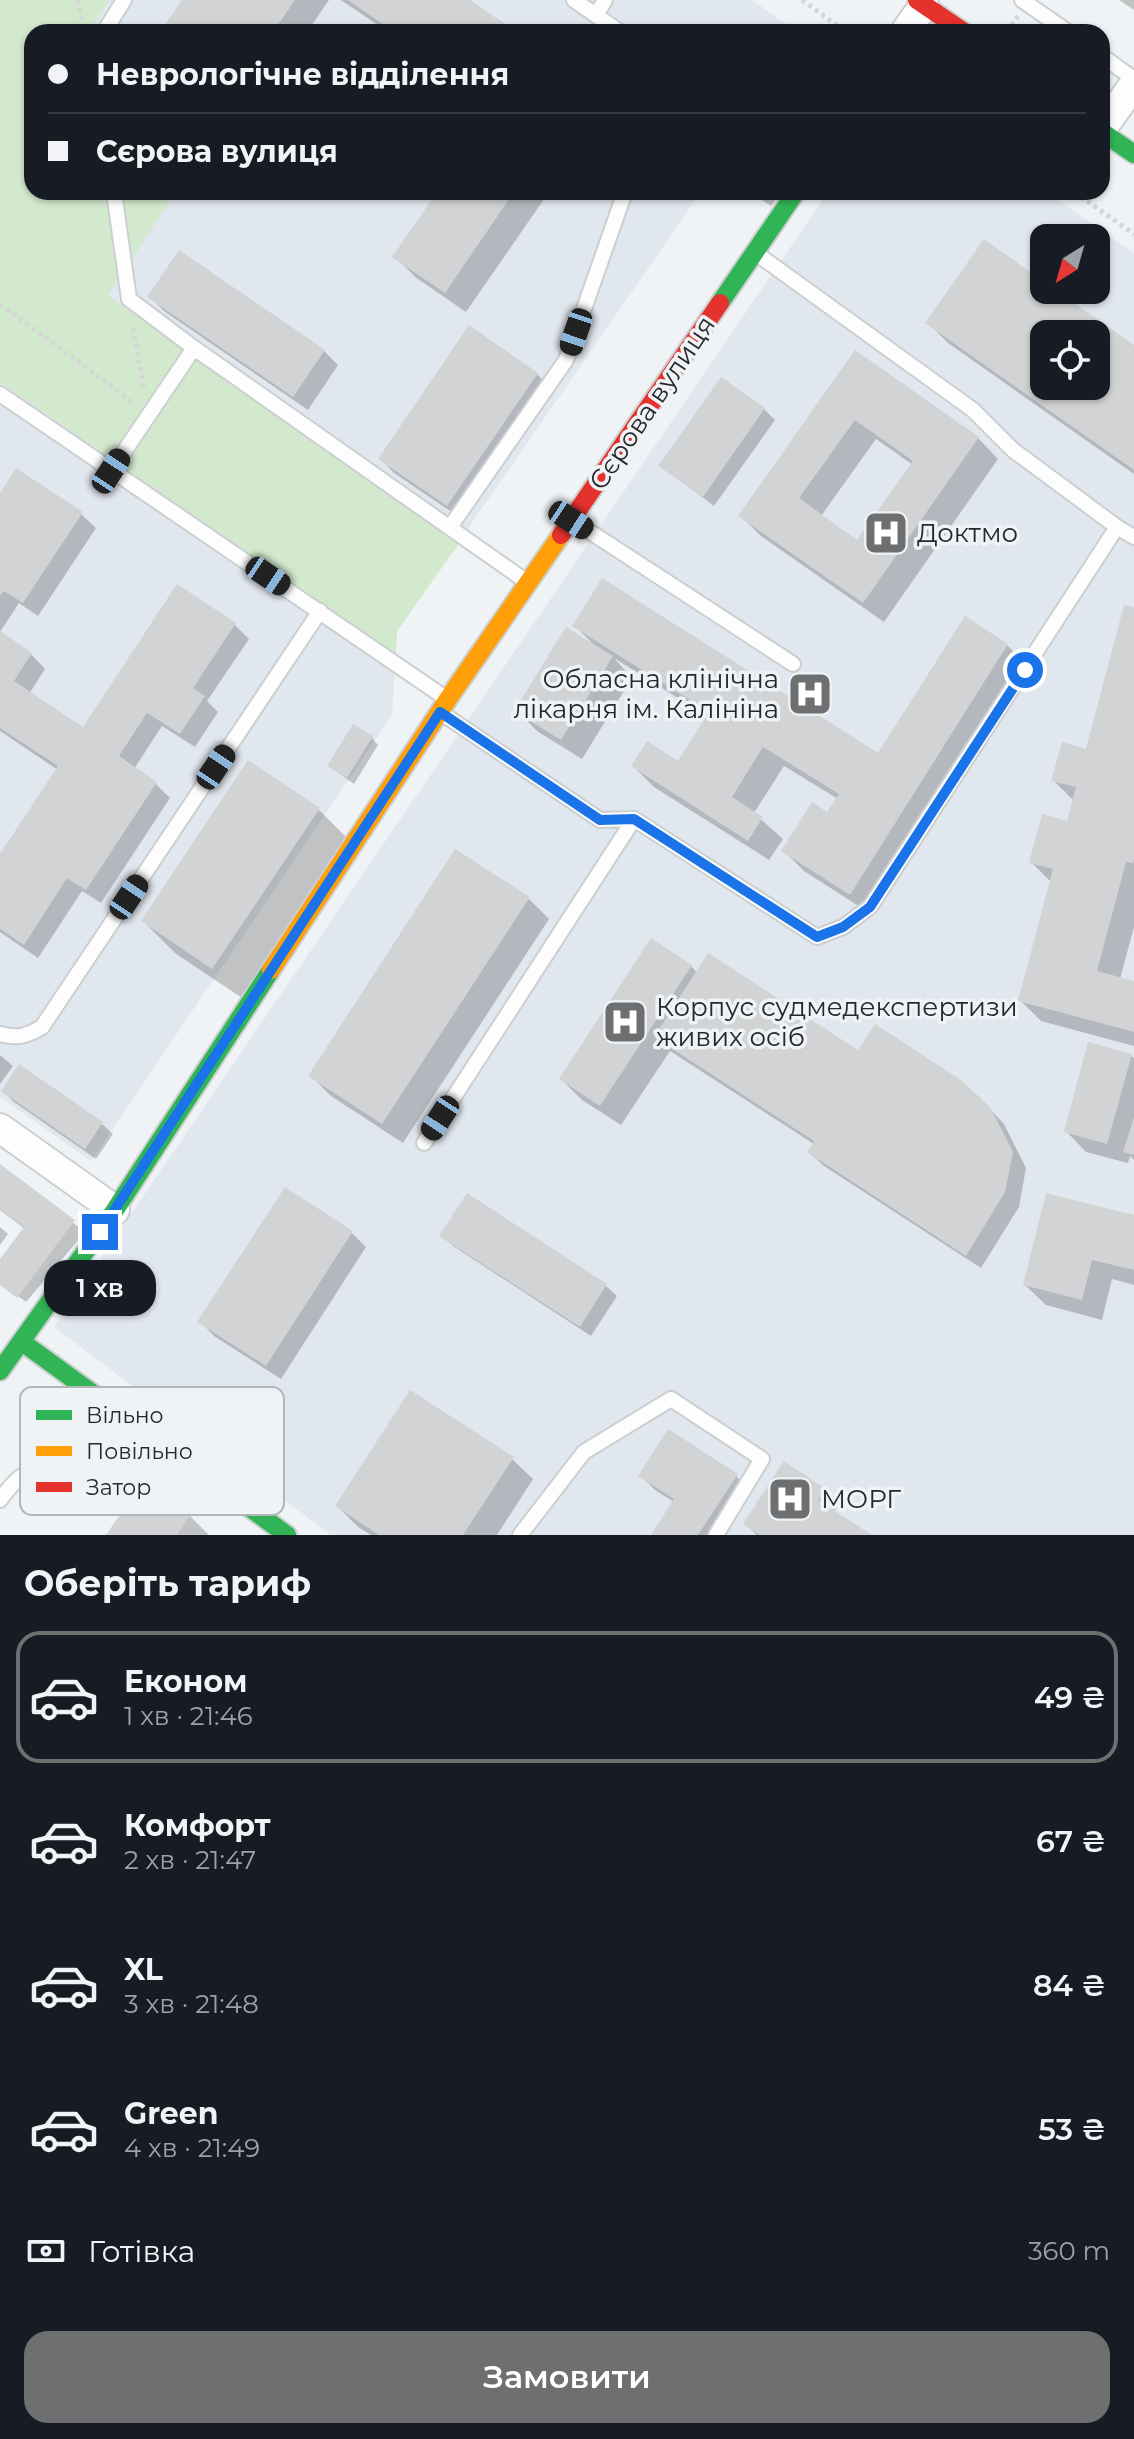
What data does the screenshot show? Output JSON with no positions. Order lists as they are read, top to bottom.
{
  "streets": {
    "street": ["Сєрова вулиця"]
  },
  "places": {
    "hospital": [
      "Доктмо",
      "Обласна клінічна лікарня ім. Калініна",
      "Корпус судмедекспертизи живих осіб",
      "МОРГ"
    ]
  },
  "legend": ["Вільно", "Повільно", "Затор"],
  "north": "bottom left",
  "page": {
    "banner": ["Неврологічне відділення", "Сєрова вулиця"],
    "bubble": "1 хв",
    "heading": "Оберіть тариф",
    "list": [
      {
        "name": "Економ",
        "note": "1 хв · 21:46",
        "value": "49 ₴"
      },
      {
        "name": "Комфорт",
        "note": "2 хв · 21:47",
        "value": "67 ₴"
      },
      {
        "name": "XL",
        "note": "3 хв · 21:48",
        "value": "84 ₴"
      },
      {
        "name": "Green",
        "note": "4 хв · 21:49",
        "value": "53 ₴"
      }
    ],
    "pay": ["Готівка", "360 m"],
    "buttons": "Замовити"
  }
}
